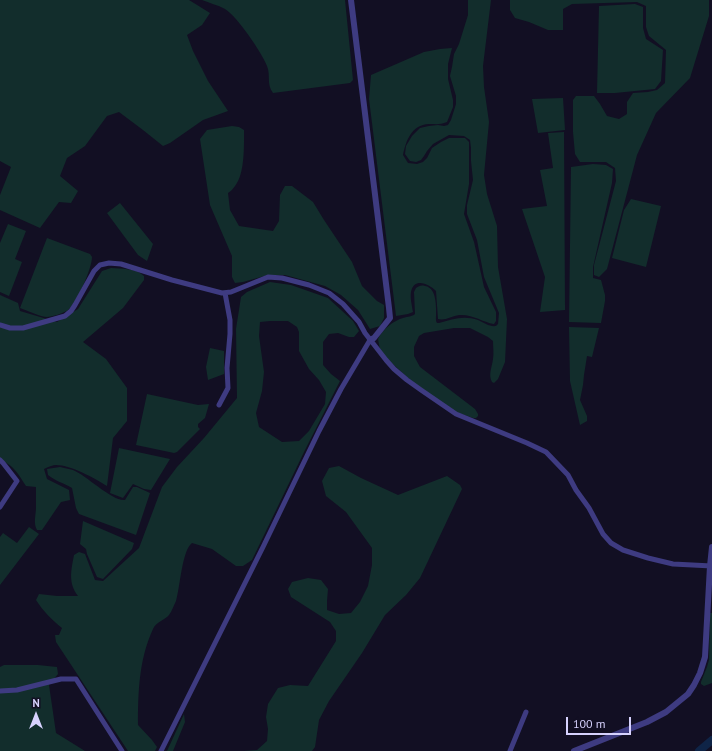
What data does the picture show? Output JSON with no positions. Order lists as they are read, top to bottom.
{
  "scale_bar": "100 m",
  "north": "top"
}
